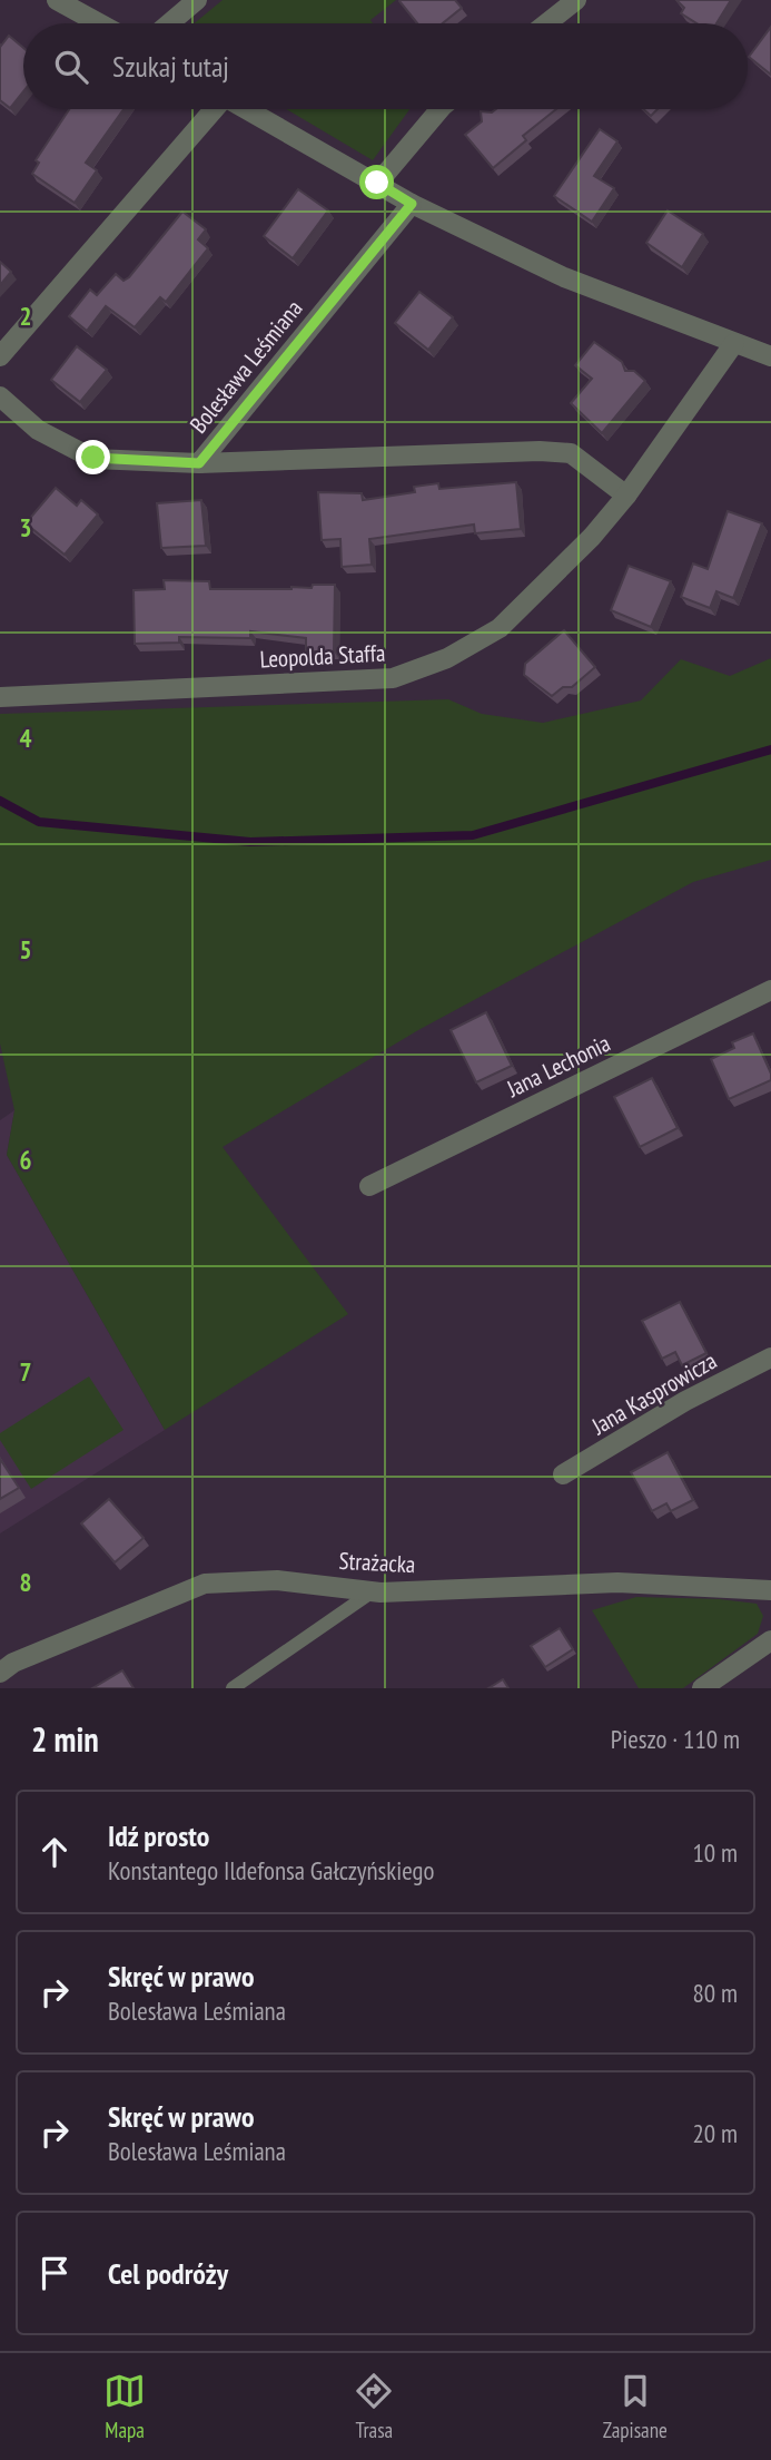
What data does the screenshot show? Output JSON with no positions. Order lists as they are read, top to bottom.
{
  "streets": {
    "street": [
      "Bolesława Leśmiana",
      "Leopolda Staffa",
      "Jana Lechonia",
      "Jana Kasprowicza",
      "Strażacka"
    ]
  },
  "page": {
    "search": "Szukaj tutaj",
    "heading": ["2 min", "Pieszo · 110 m"],
    "list": [
      ["Idź prosto", "Konstantego Ildefonsa Gałczyńskiego", "10 m"],
      ["Skręć w prawo", "Bolesława Leśmiana", "80 m"],
      ["Skręć w prawo", "Bolesława Leśmiana", "20 m"],
      "Cel podróży"
    ],
    "nav": ["Mapa", "Trasa", "Zapisane"]
  },
  "grid": {
    "rows": [
      "2",
      "3",
      "4",
      "5",
      "6",
      "7",
      "8"
    ]
  }
}
